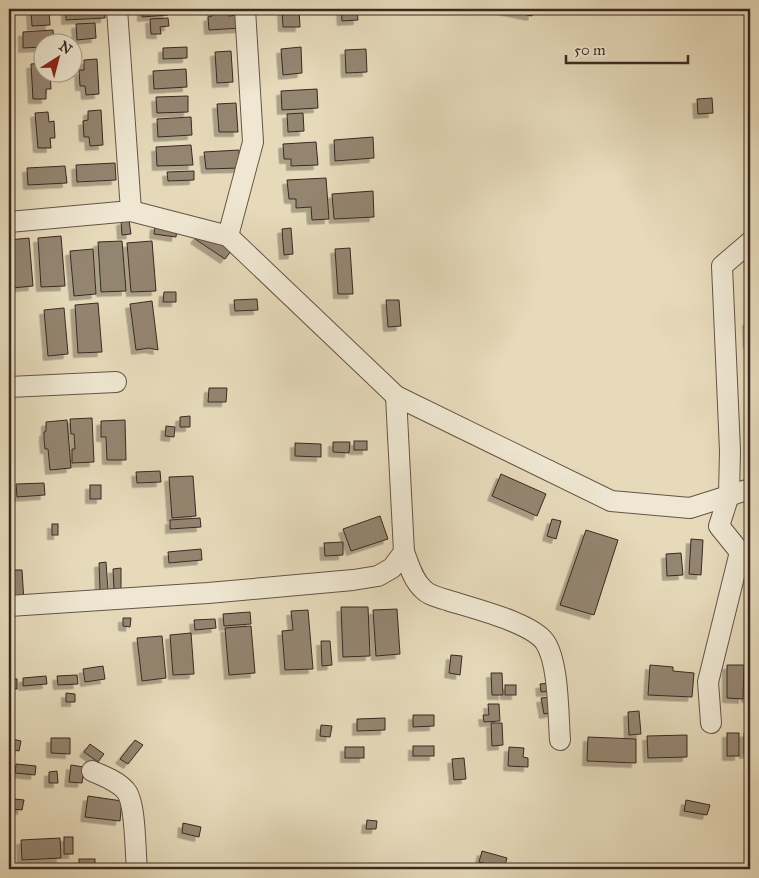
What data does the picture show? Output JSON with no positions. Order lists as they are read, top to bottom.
{
  "scale_bar": "50 m",
  "north": "top right"
}
